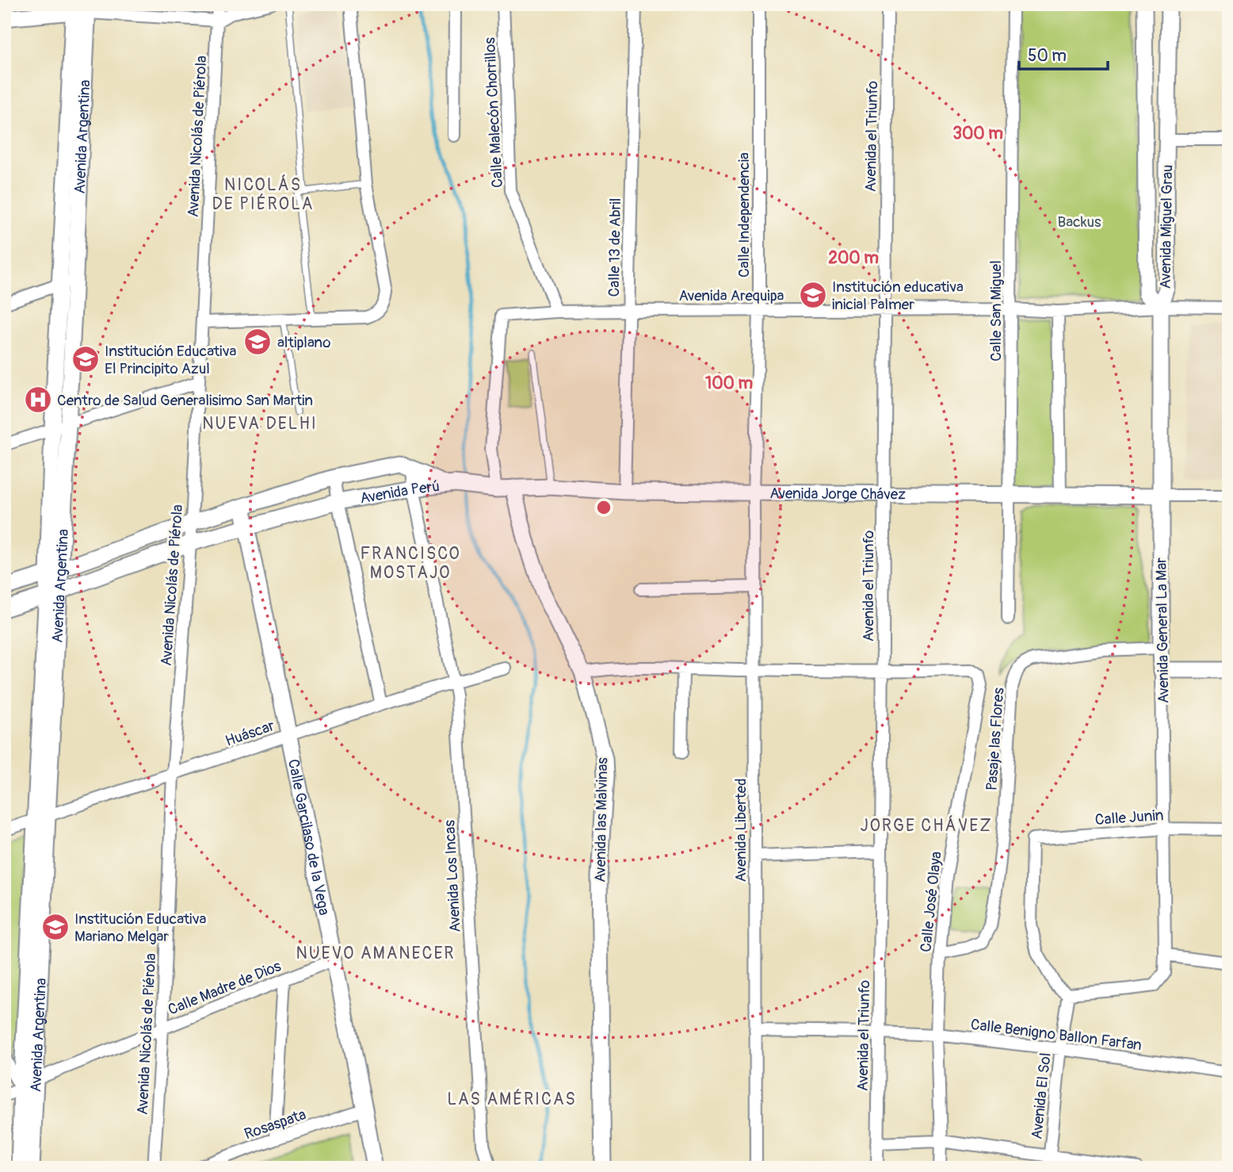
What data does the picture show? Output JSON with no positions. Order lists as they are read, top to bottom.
{
  "streets": {
    "street": [
      "Calle Malecón Chorrillos",
      "Avenida Nicolás de Piérola",
      "Avenida el Triunfo",
      "Avenida Argentina",
      "Calle Independencia",
      "Avenida Miguel Grau",
      "Calle 13 de Abril",
      "Avenida Arequipa",
      "Calle San Miguel",
      "Avenida Perú",
      "Avenida Jorge Chávez",
      "Avenida General La Mar",
      "Huáscar",
      "Pasaje las Flores",
      "Calle Junin",
      "Avenida las Malvinas",
      "Avenida Liberted",
      "Calle Garcilaso de la Vega",
      "Avenida Los Incas",
      "Calle José Olaya",
      "Calle Madre de Dios",
      "Calle Benigno Ballon Farfan",
      "Avenida El Sol",
      "Rosaspata"
    ]
  },
  "crossings": [
    ["Calle Malecón Chorrillos", "Avenida Arequipa"],
    ["Avenida Nicolás de Piérola", "Avenida Perú"],
    ["Avenida Nicolás de Piérola", "Huáscar"],
    ["Avenida Nicolás de Piérola", "Calle Madre de Dios"],
    ["Avenida el Triunfo", "Avenida Arequipa"],
    ["Avenida el Triunfo", "Avenida Jorge Chávez"],
    ["Avenida el Triunfo", "Calle José Olaya"],
    ["Avenida el Triunfo", "Calle Benigno Ballon Farfan"],
    ["Avenida Argentina", "Avenida Perú"],
    ["Avenida Argentina", "Huáscar"],
    ["Avenida Argentina", "Calle Madre de Dios"],
    ["Calle Independencia", "Avenida Arequipa"],
    ["Calle Independencia", "Avenida Jorge Chávez"],
    ["Calle Independencia", "Avenida Liberted"],
    ["Avenida Miguel Grau", "Avenida Arequipa"],
    ["Avenida Miguel Grau", "Avenida General La Mar"],
    ["Calle 13 de Abril", "Avenida Arequipa"],
    ["Calle 13 de Abril", "Avenida Jorge Chávez"],
    ["Avenida Arequipa", "Calle San Miguel"],
    ["Avenida Arequipa", "Avenida Jorge Chávez"],
    ["Avenida Arequipa", "Avenida General La Mar"],
    ["Calle San Miguel", "Avenida Jorge Chávez"],
    ["Avenida Perú", "Avenida Jorge Chávez"],
    ["Avenida Perú", "Calle Garcilaso de la Vega"],
    ["Avenida Perú", "Avenida Los Incas"],
    ["Avenida Jorge Chávez", "Avenida General La Mar"],
    ["Avenida Jorge Chávez", "Avenida las Malvinas"],
    ["Avenida Jorge Chávez", "Avenida Liberted"],
    ["Avenida General La Mar", "Pasaje las Flores"],
    ["Avenida General La Mar", "Calle Junin"],
    ["Avenida General La Mar", "Avenida El Sol"],
    ["Huáscar", "Calle Garcilaso de la Vega"],
    ["Huáscar", "Avenida Los Incas"],
    ["Pasaje las Flores", "Calle José Olaya"],
    ["Calle Junin", "Avenida El Sol"],
    ["Avenida Liberted", "Calle Benigno Ballon Farfan"],
    ["Calle Garcilaso de la Vega", "Calle Madre de Dios"],
    ["Calle Garcilaso de la Vega", "Rosaspata"],
    ["Calle José Olaya", "Calle Benigno Ballon Farfan"],
    ["Calle Benigno Ballon Farfan", "Avenida El Sol"]
  ],
  "districts": [
    "NICOLÁS DE PIÉROLA",
    "NUEVA DELHI",
    "FRANCISCO MOSTAJO",
    "JORGE CHÁVEZ",
    "NUEVO AMANECER",
    "LAS AMÉRICAS"
  ],
  "parks": ["Backus"],
  "places": {
    "school or university": [
      "Institución educativa inicial Palmer",
      "altiplano",
      "Institución Educativa El Principito Azul",
      "Institución Educativa Mariano Melgar"
    ],
    "hospital": ["Centro de Salud Generalisimo San Martin"]
  },
  "scale_bar": "50 m",
  "rings": ["300 m", "200 m", "100 m"]
}
